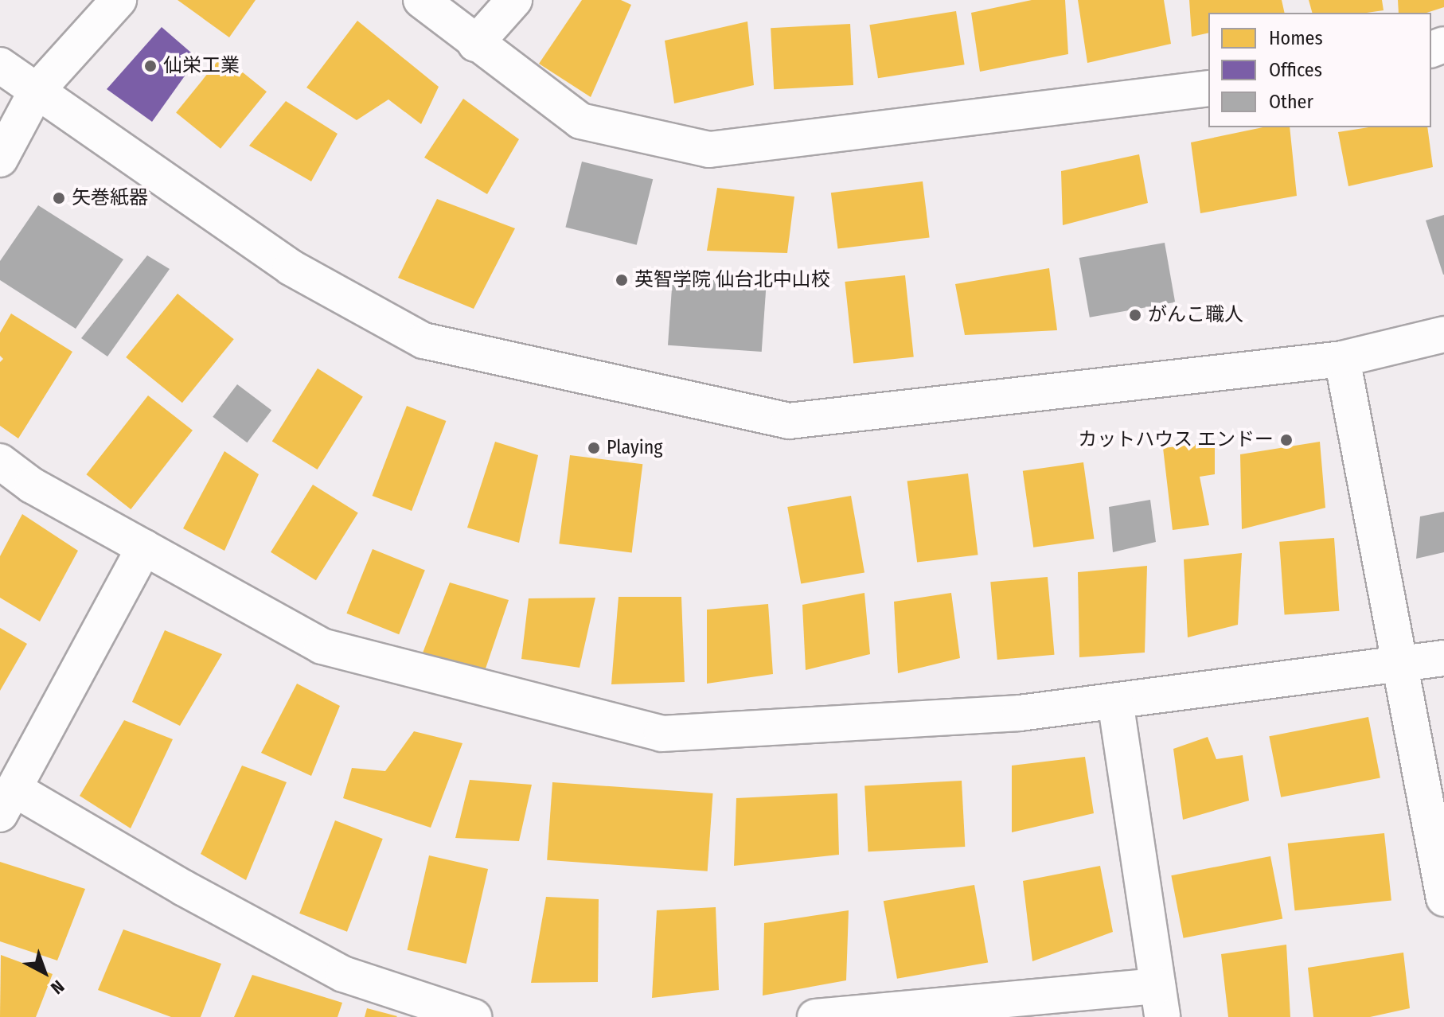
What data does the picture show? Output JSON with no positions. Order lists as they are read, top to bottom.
{
  "places": [
    "仙栄工業",
    "矢巻紙器",
    "英智学院 仙台北中山校",
    "がんこ職人",
    "カットハウス エンドー",
    "Playing"
  ],
  "legend": ["Homes", "Offices", "Other"],
  "north": "bottom right"
}
